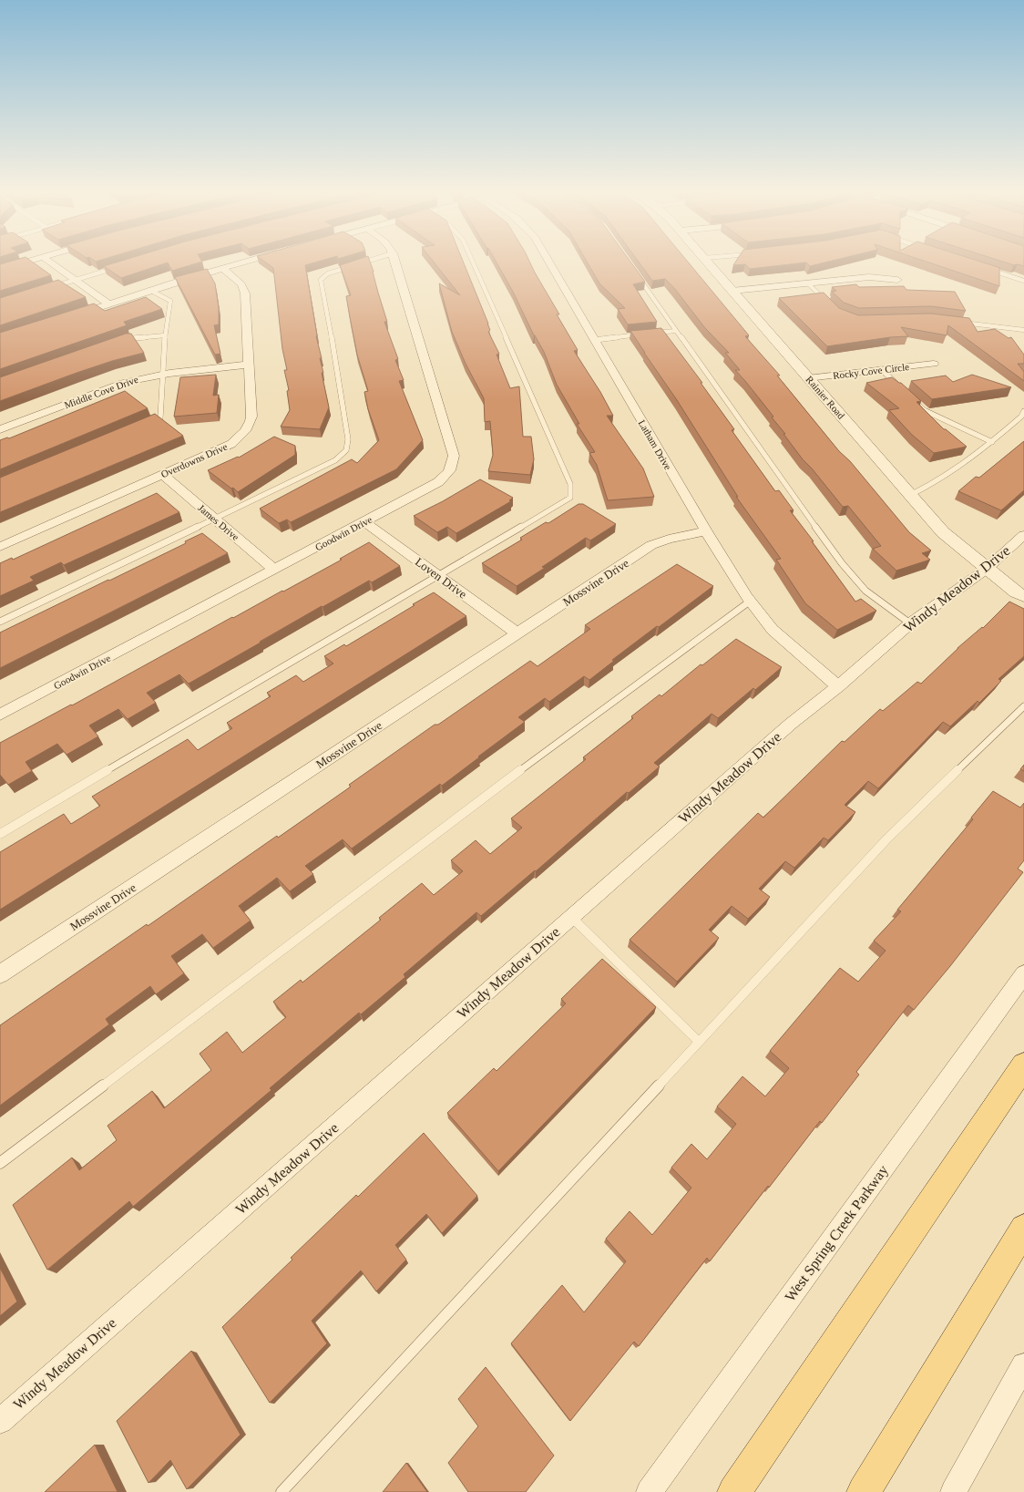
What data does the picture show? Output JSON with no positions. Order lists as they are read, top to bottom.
{
  "streets": {
    "street": [
      "Rocky Cove Circle",
      "Middle Cove Drive",
      "Rainier Road",
      "Latham Drive",
      "Overdowns Drive",
      "James Drive",
      "Goodwin Drive",
      "Loven Drive",
      "Mossvine Drive",
      "Windy Meadow Drive",
      "West Spring Creek Parkway"
    ]
  },
  "crossings": [
    ["Rocky Cove Circle", "Rainier Road"],
    ["Middle Cove Drive", "Overdowns Drive"],
    ["Rainier Road", "Windy Meadow Drive"],
    ["Latham Drive", "Mossvine Drive"],
    ["Latham Drive", "Windy Meadow Drive"],
    ["Overdowns Drive", "James Drive"],
    ["James Drive", "Goodwin Drive"],
    ["Goodwin Drive", "Loven Drive"],
    ["Loven Drive", "Mossvine Drive"]
  ]
}
